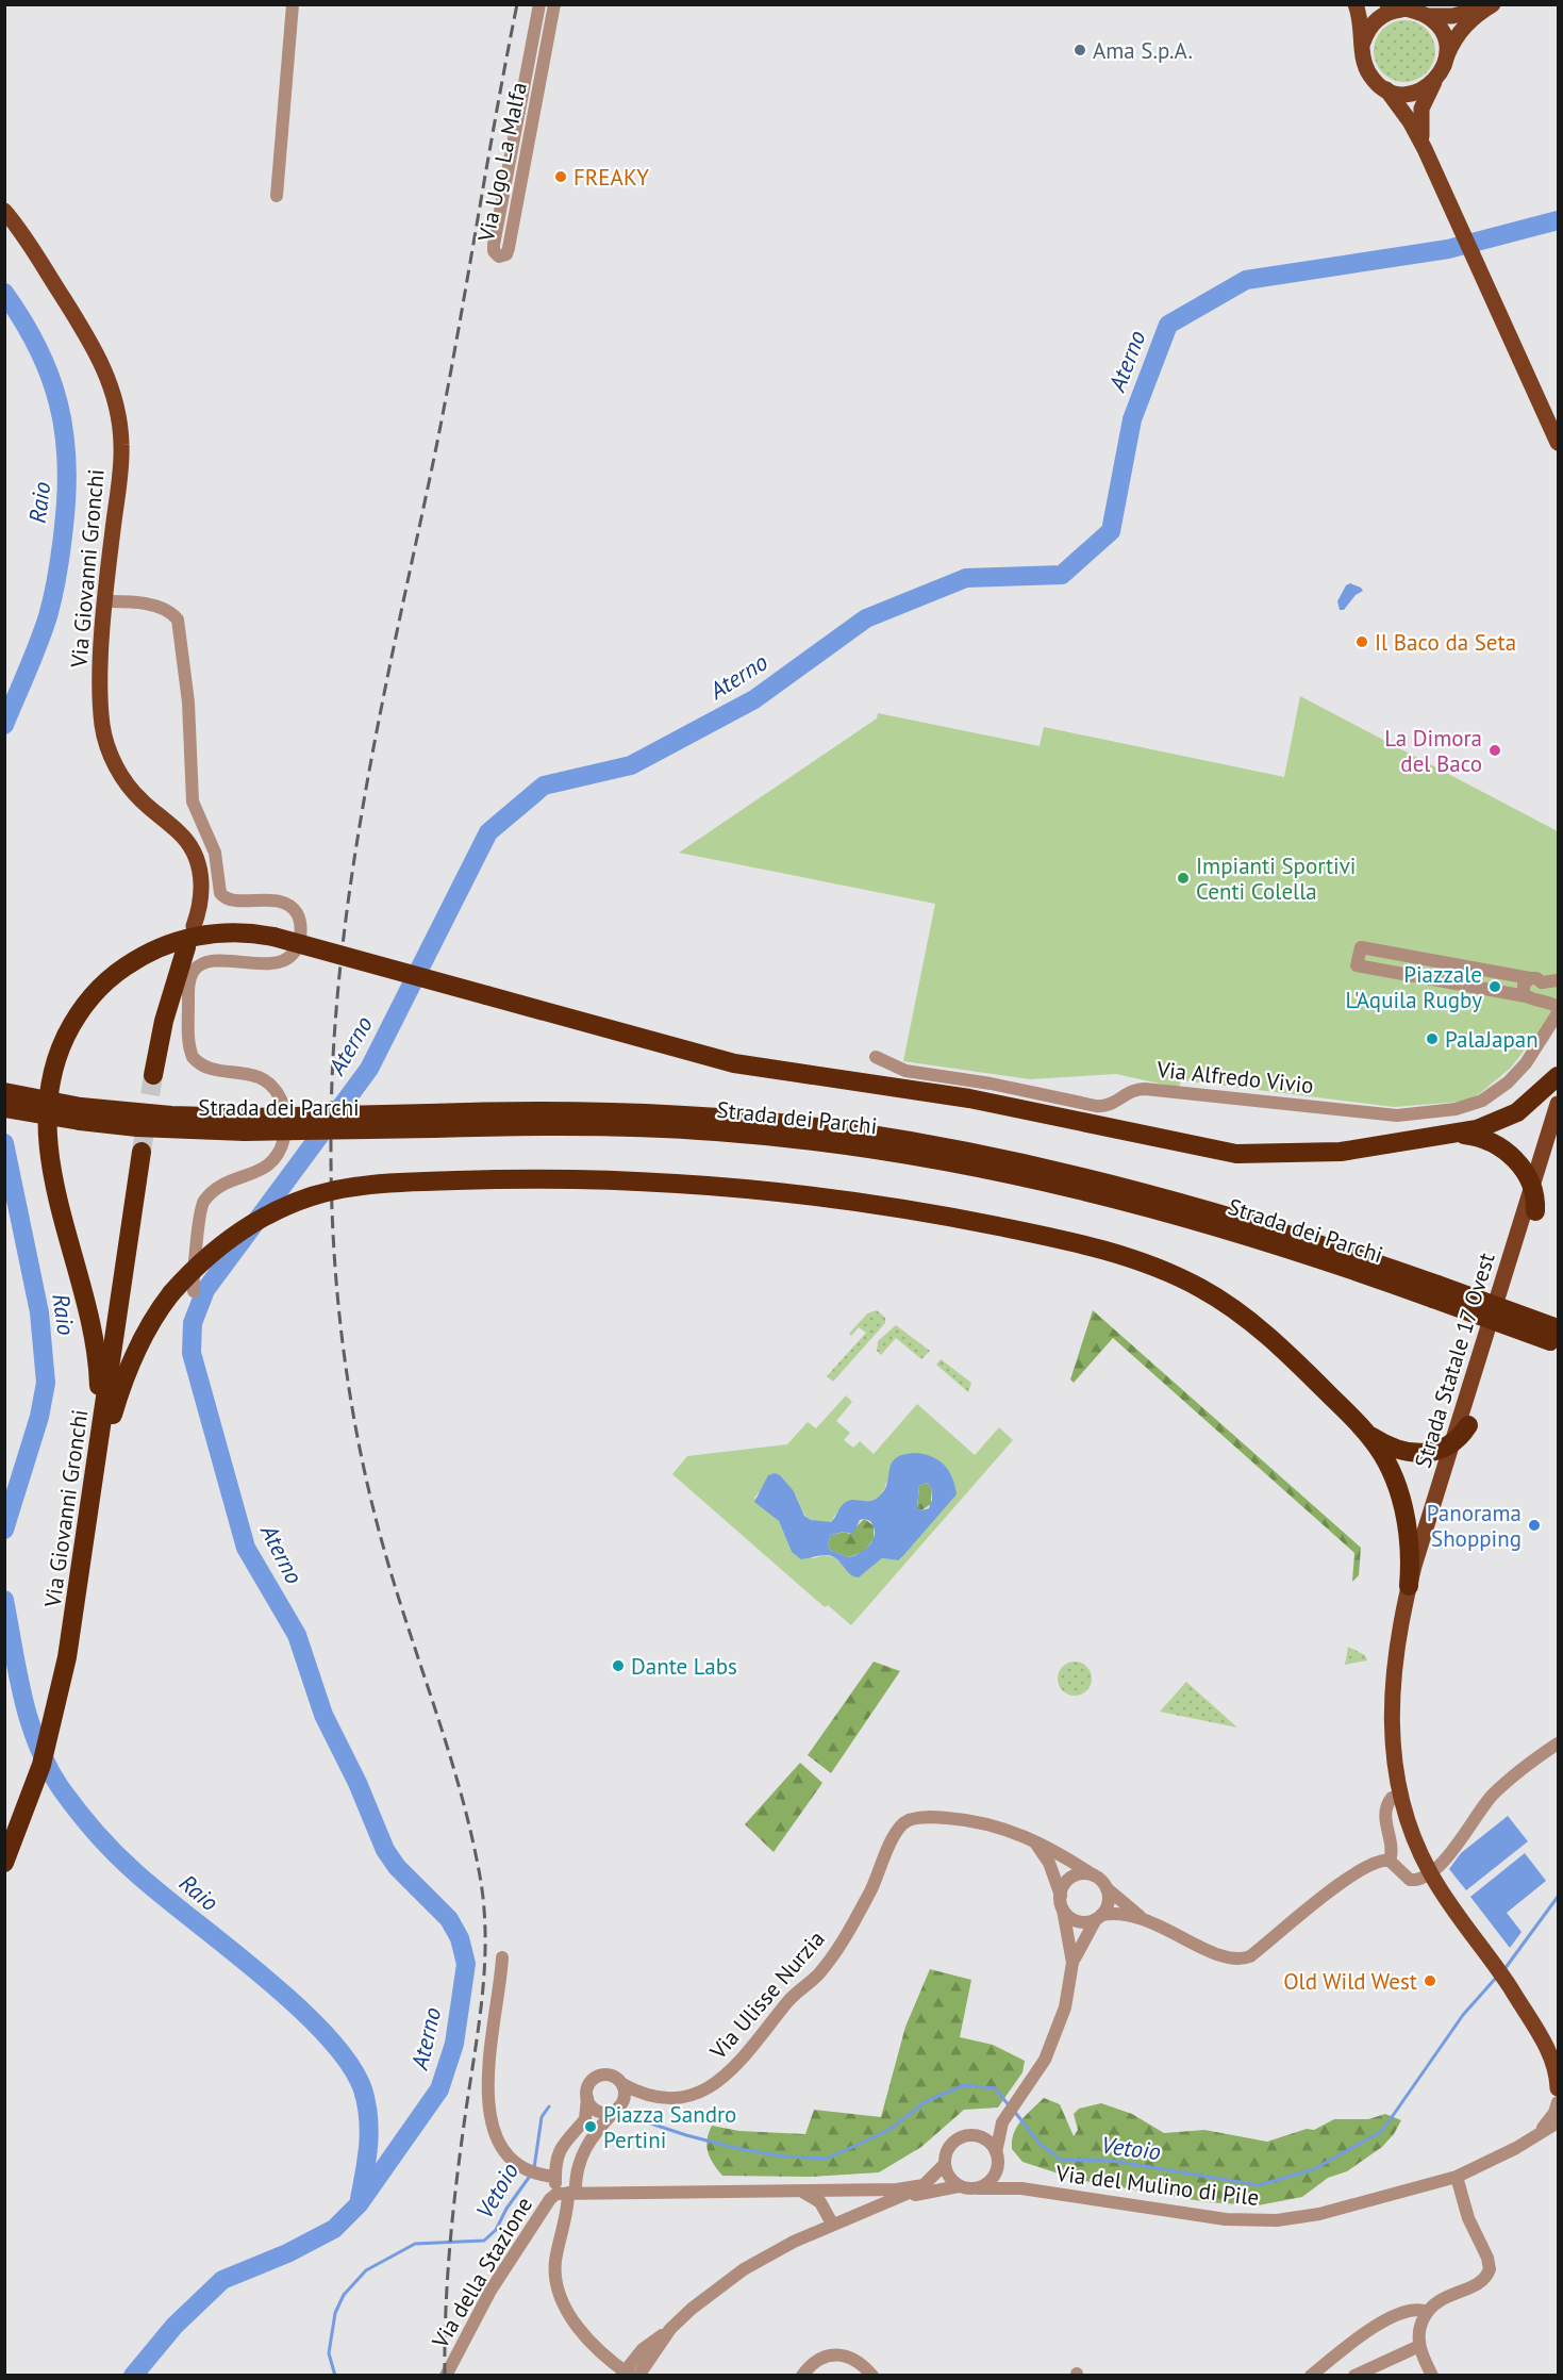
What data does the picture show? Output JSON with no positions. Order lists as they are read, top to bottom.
{
  "streets": {
    "highway": ["Via Giovanni Gronchi", "Strada dei Parchi"],
    "main road": ["Strada Statale 17 Ovest"],
    "street": [
      "Via Ugo La Malfa",
      "Via Alfredo Vivio",
      "Via Ulisse Nurzia",
      "Via del Mulino di Pile",
      "Via della Stazione"
    ]
  },
  "crossings": [
    ["Strada Statale 17 Ovest", "Via del Mulino di Pile"]
  ],
  "water": ["Aterno", "Raio", "Vetoio"],
  "places": [
    "Ama S.p.A.",
    "FREAKY",
    "Il Baco da Seta",
    "La Dimora del Baco",
    "Impianti Sportivi Centi Colella",
    "Piazzale L'Aquila Rugby",
    "PalaJapan",
    "Panorama Shopping",
    "Dante Labs",
    "Old Wild West",
    "Piazza Sandro Pertini"
  ]
}
